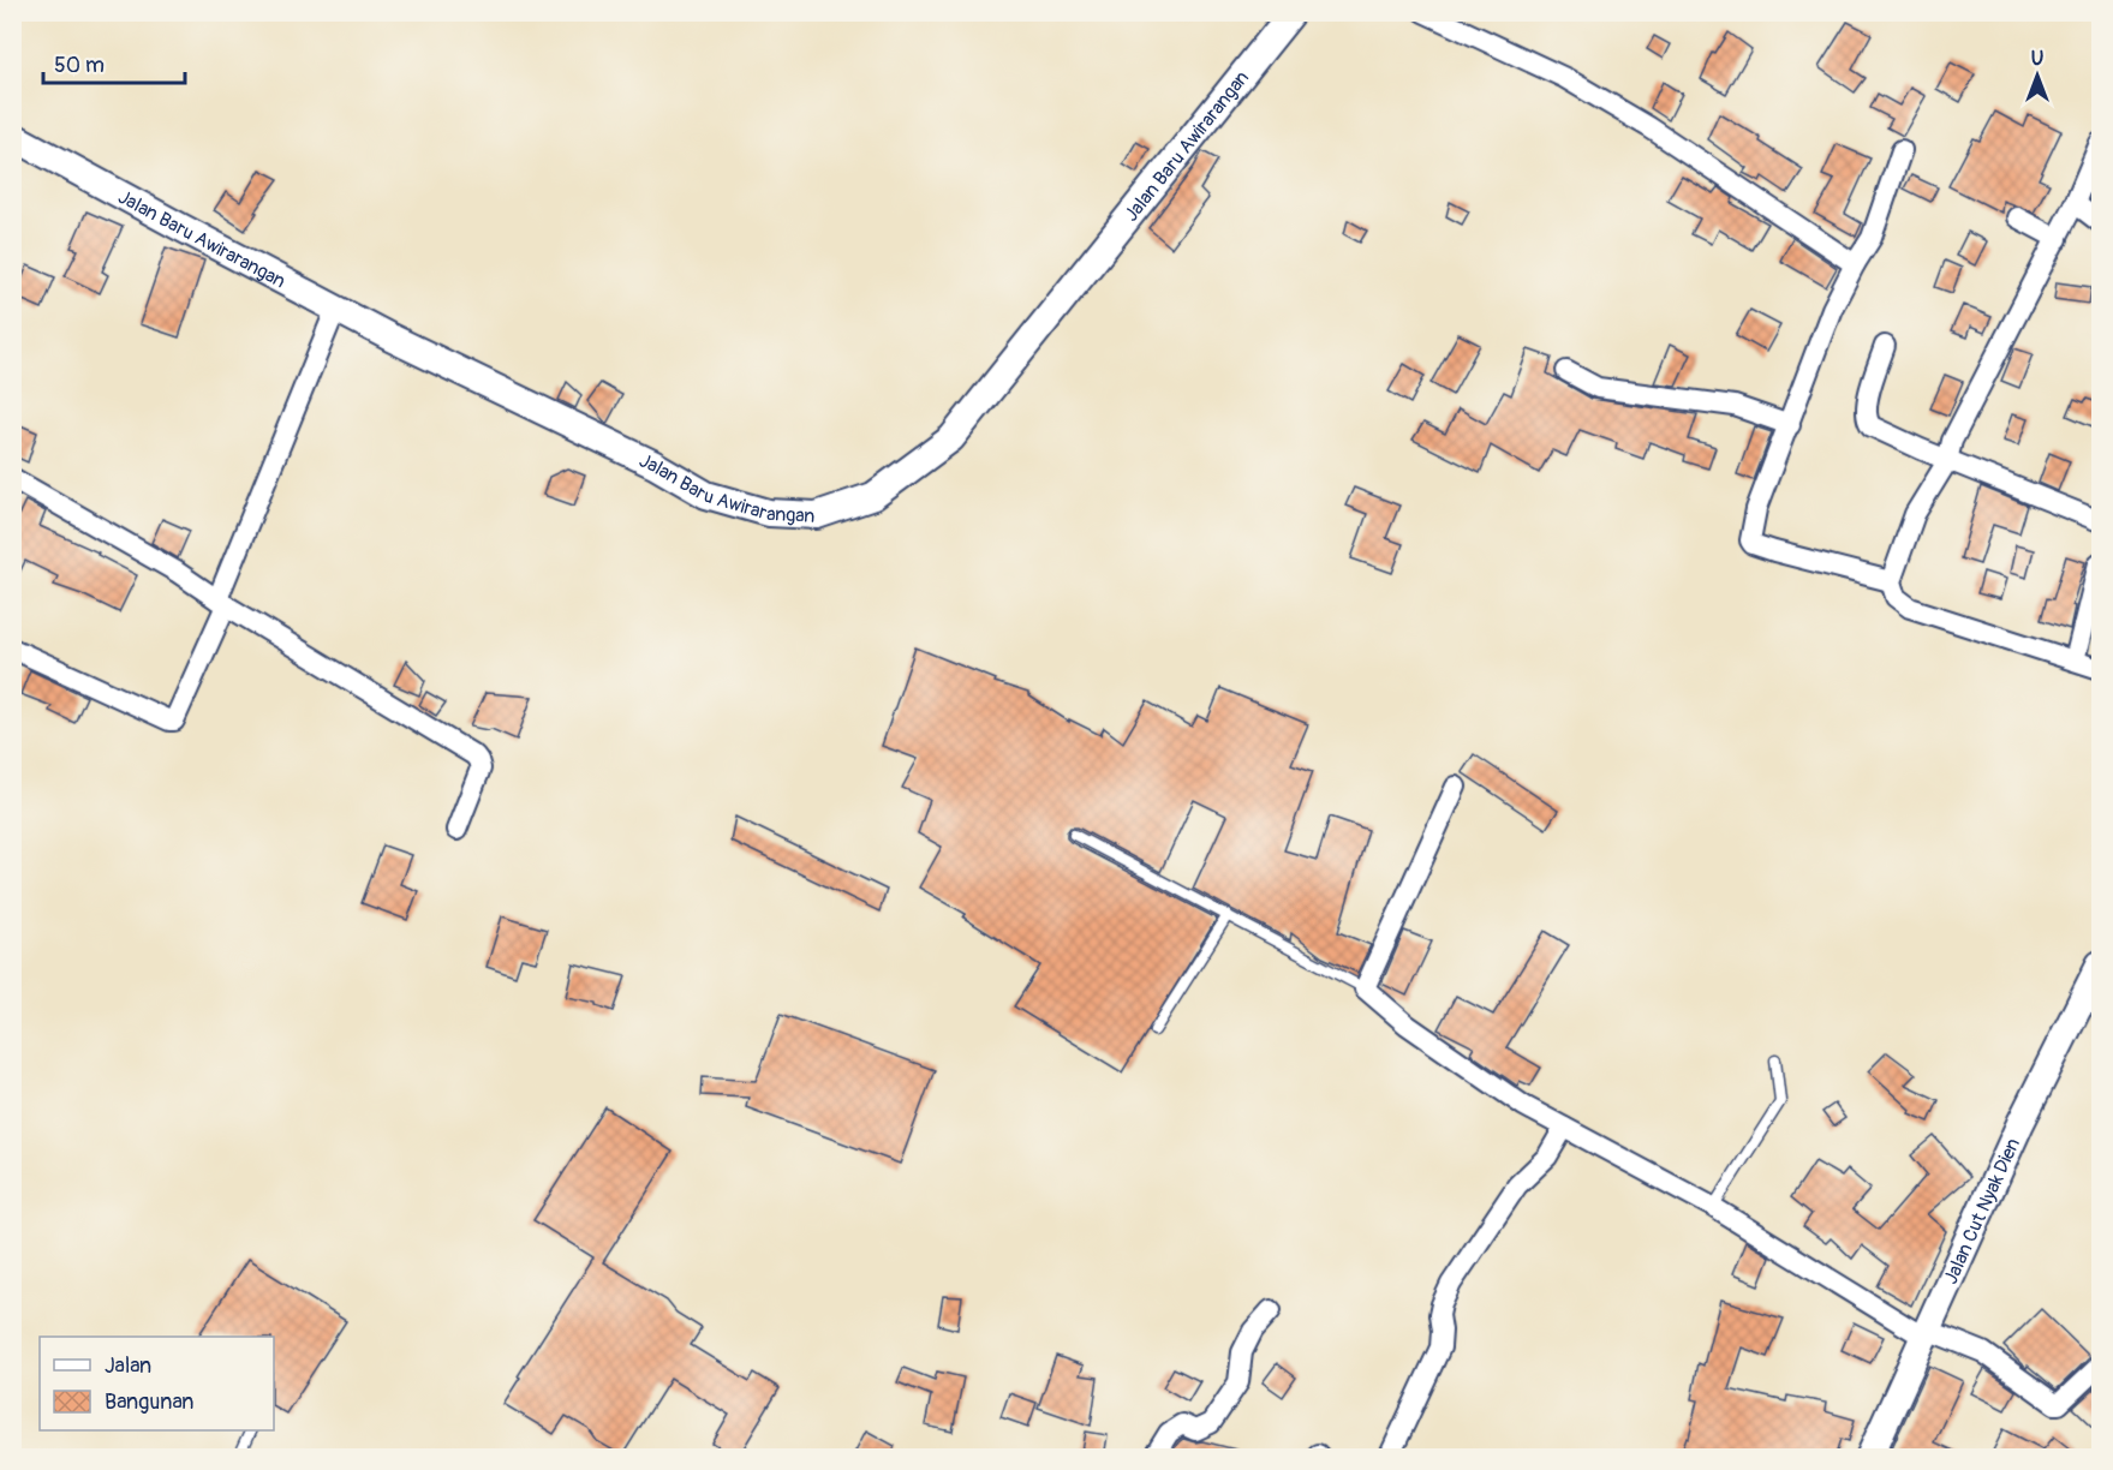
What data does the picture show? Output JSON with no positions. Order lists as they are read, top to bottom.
{
  "streets": {
    "street": ["Jalan Baru Awirarangan", "Jalan Cut Nyak Dien"]
  },
  "legend": ["Jalan", "Bangunan"],
  "scale_bar": "50 m",
  "north": "top"
}
